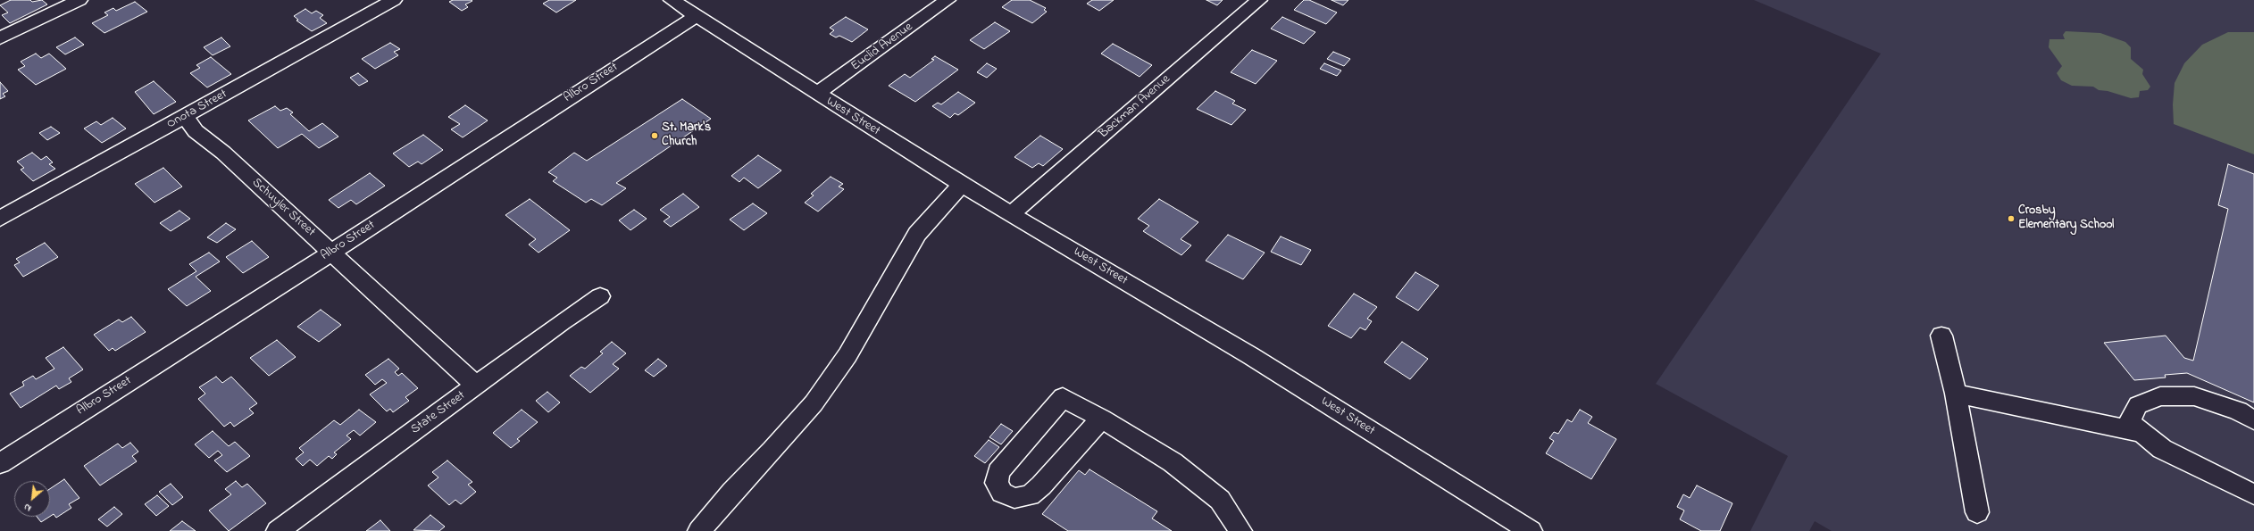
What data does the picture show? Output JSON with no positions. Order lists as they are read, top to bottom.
{
  "streets": {
    "street": [
      "Euclid Avenue",
      "Albro Street",
      "Backman Avenue",
      "Onota Street",
      "West Street",
      "Schuyler Street",
      "State Street"
    ]
  },
  "crossings": [
    ["Euclid Avenue", "West Street"],
    ["Albro Street", "West Street"],
    ["Albro Street", "Schuyler Street"],
    ["Backman Avenue", "West Street"],
    ["Onota Street", "Schuyler Street"],
    ["Schuyler Street", "State Street"]
  ],
  "places": ["St. Mark's Church", "Crosby Elementary School"],
  "north": "bottom left"
}
